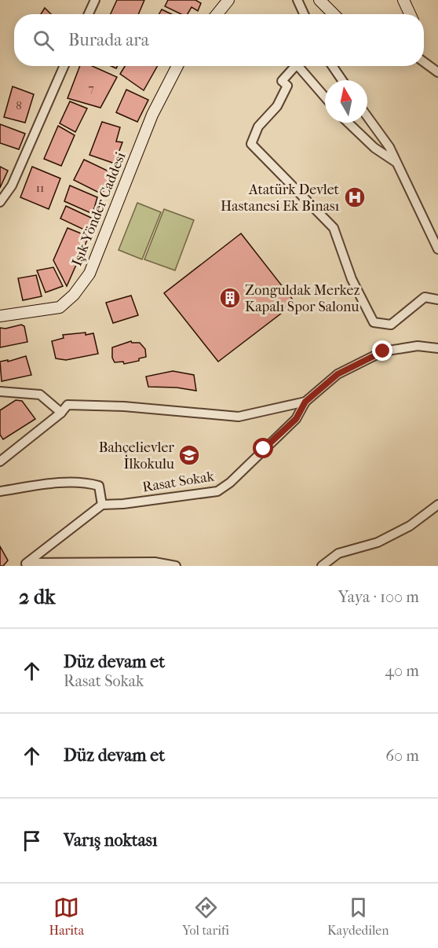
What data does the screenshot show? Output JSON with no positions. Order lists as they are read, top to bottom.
{
  "streets": {
    "street": ["Işık Yönder Caddesi", "Rasat Sokak"]
  },
  "places": {
    "hospital": ["Atatürk Devlet Hastanesi Ek Binası"],
    "building": ["Zonguldak Merkez Kapalı Spor Salonu"],
    "school or university": ["Bahçelievler İlkokulu"]
  },
  "house_numbers": ["7", "8", "11"],
  "north": "top",
  "page": {
    "search": "Burada ara",
    "heading": ["2 dk", "Yaya · 100 m"],
    "list": [
      ["Düz devam et", "Rasat Sokak", "40 m"],
      ["Düz devam et", "60 m"],
      "Varış noktası"
    ],
    "nav": ["Harita", "Yol tarifi", "Kaydedilen"]
  }
}
